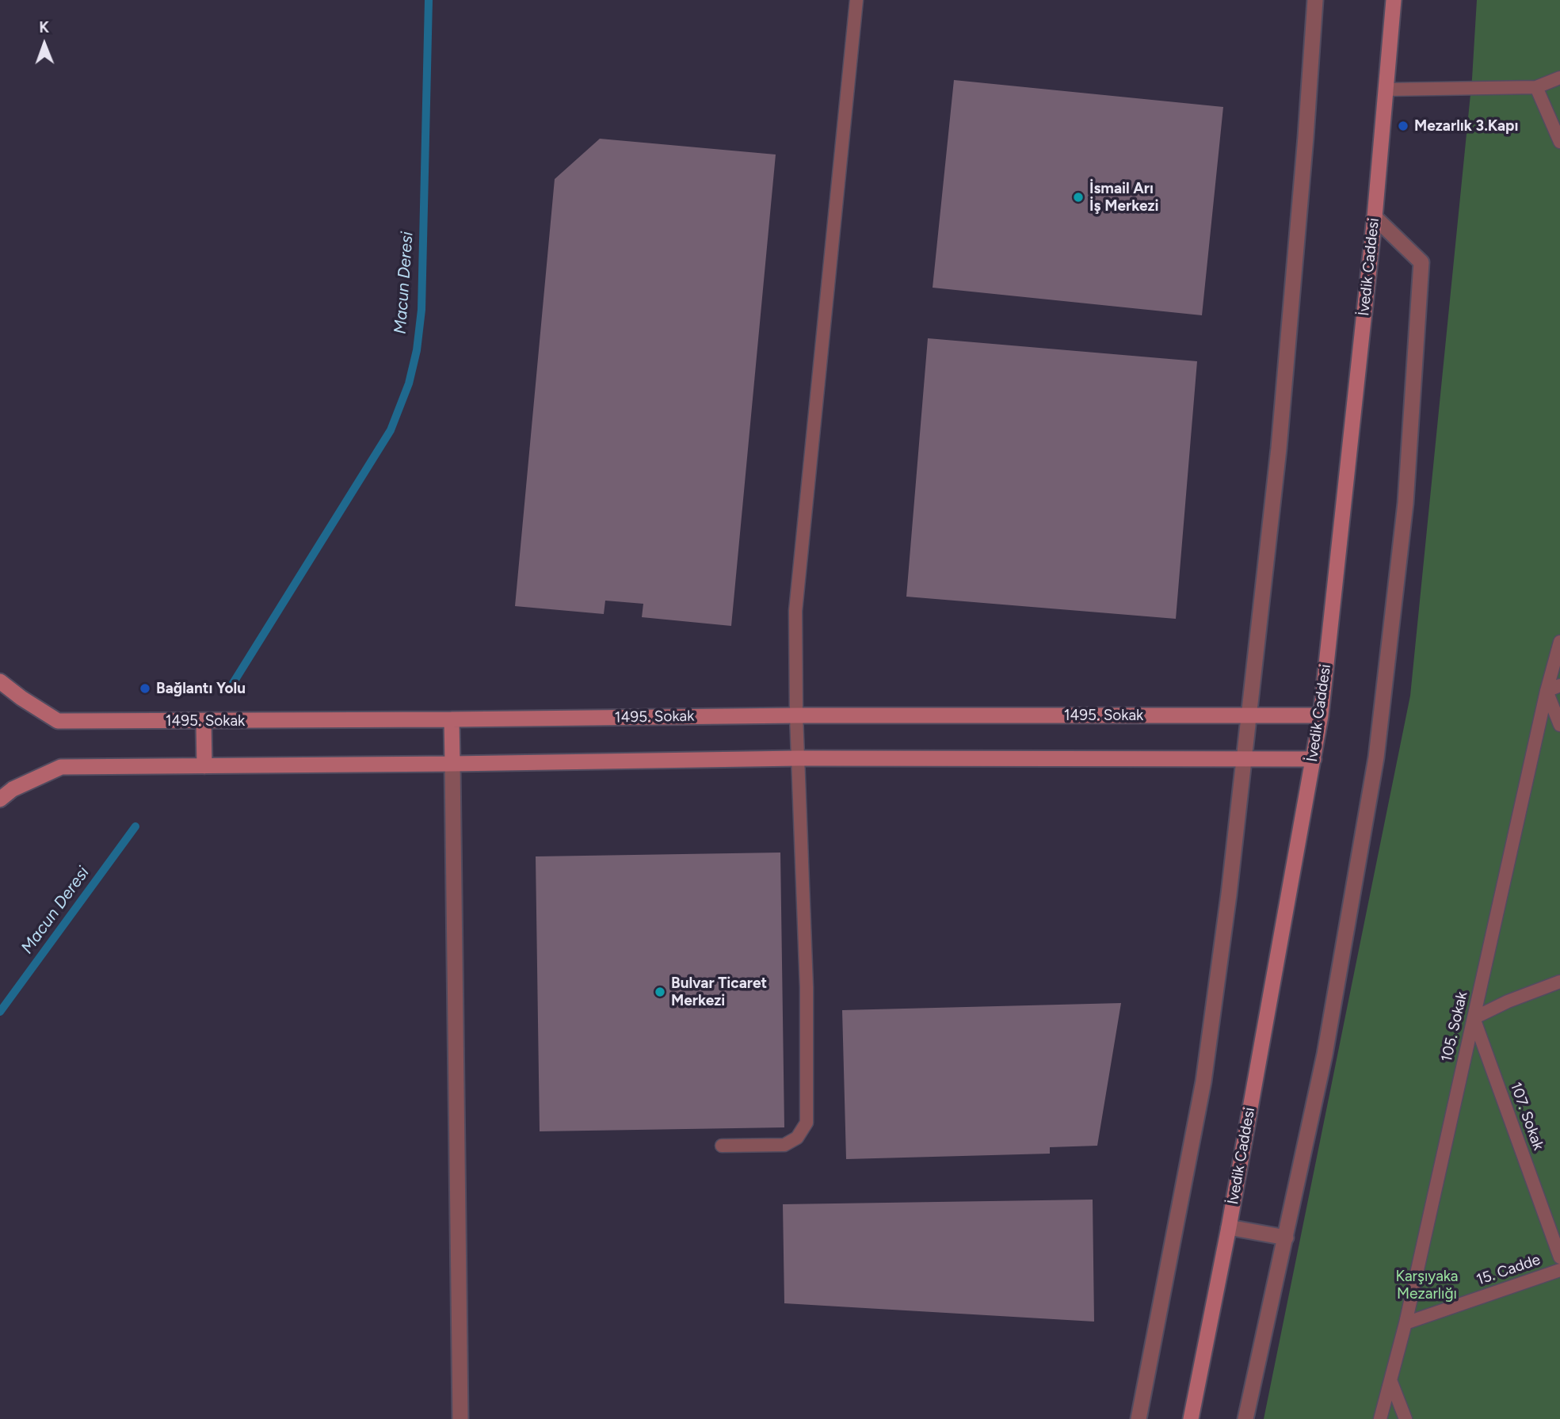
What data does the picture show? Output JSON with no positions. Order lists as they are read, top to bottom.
{
  "streets": {
    "main road": ["İvedik Caddesi", "1495. Sokak"],
    "lane": ["105. Sokak", "107. Sokak", "15. Cadde"]
  },
  "crossings": [
    ["İvedik Caddesi", "1495. Sokak"],
    ["105. Sokak", "107. Sokak"],
    ["105. Sokak", "15. Cadde"]
  ],
  "water": ["Macun Deresi"],
  "parks": ["Karşıyaka Mezarlığı"],
  "places": [
    "Mezarlık 3.Kapı",
    "İsmail Arı İş Merkezi",
    "Bağlantı Yolu",
    "Bulvar Ticaret Merkezi"
  ],
  "north": "top"
}
